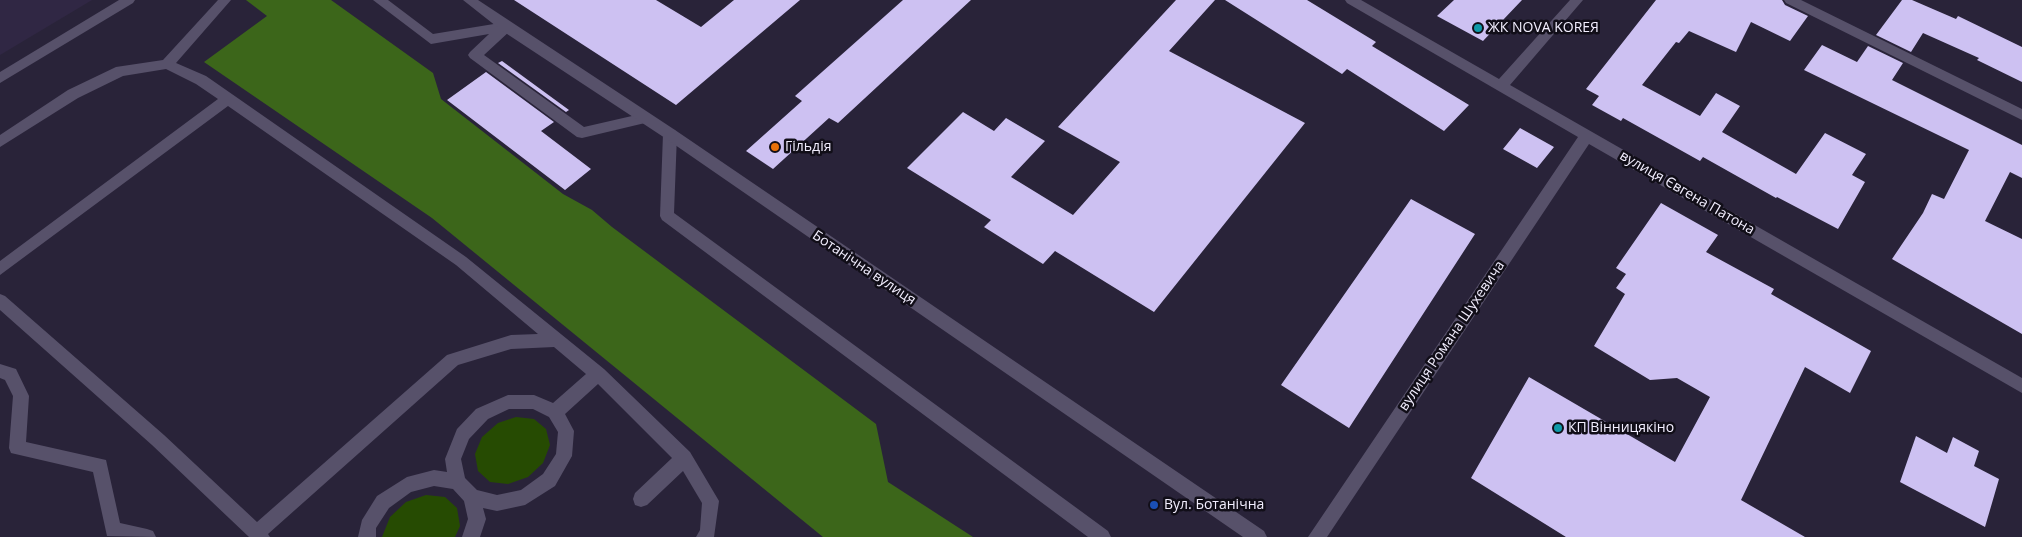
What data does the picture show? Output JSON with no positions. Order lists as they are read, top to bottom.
{
  "streets": {
    "street": ["вулиця Євгена Патона", "Ботанічна вулиця", "вулиця Романа Шухевича"]
  },
  "crossings": [
    ["вулиця Євгена Патона", "вулиця Романа Шухевича"]
  ],
  "places": [
    "ЖК NOVA KOREЯ",
    "Гільдія",
    "КП Вінницякіно",
    "Вул. Ботанічна"
  ]
}
